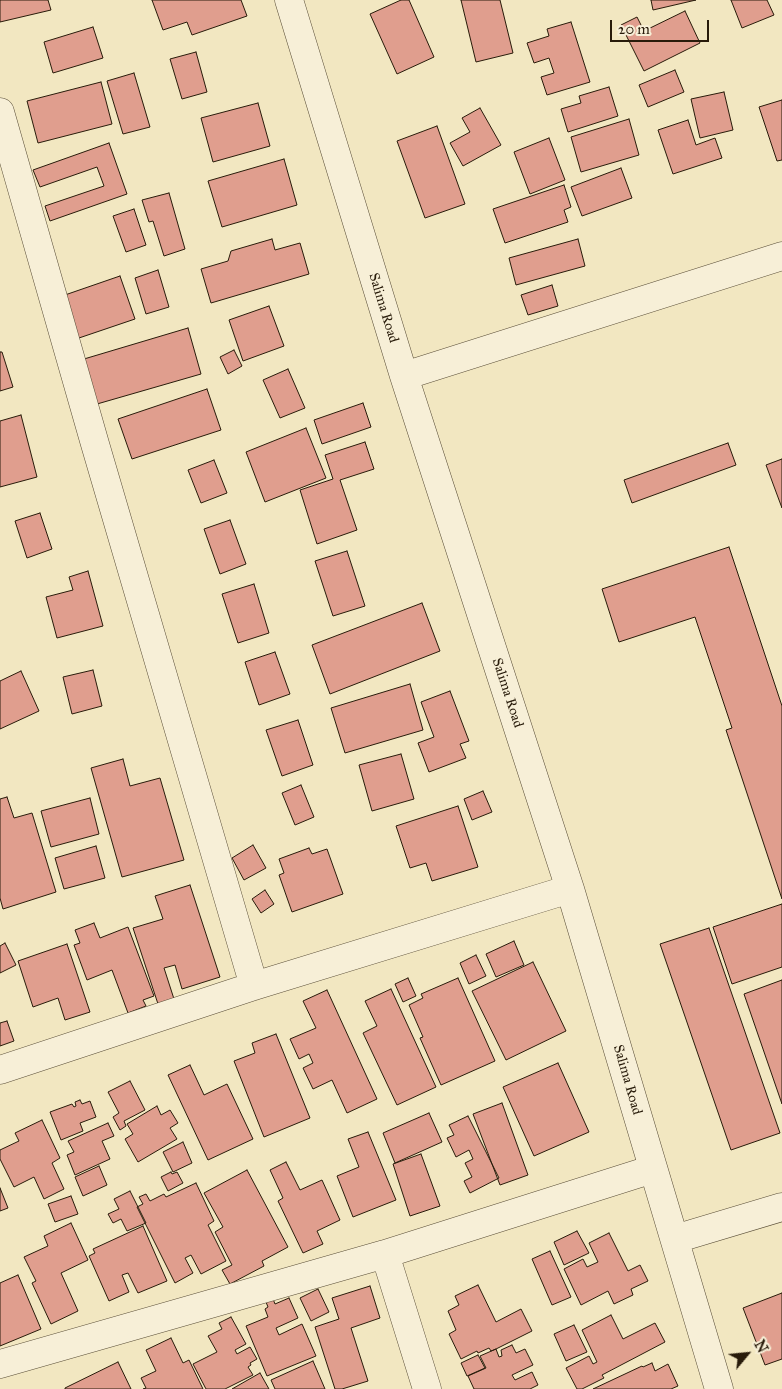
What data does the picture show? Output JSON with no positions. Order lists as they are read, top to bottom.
{
  "streets": {
    "street": ["Salima Road"]
  },
  "scale_bar": "20 m",
  "north": "top right"
}
